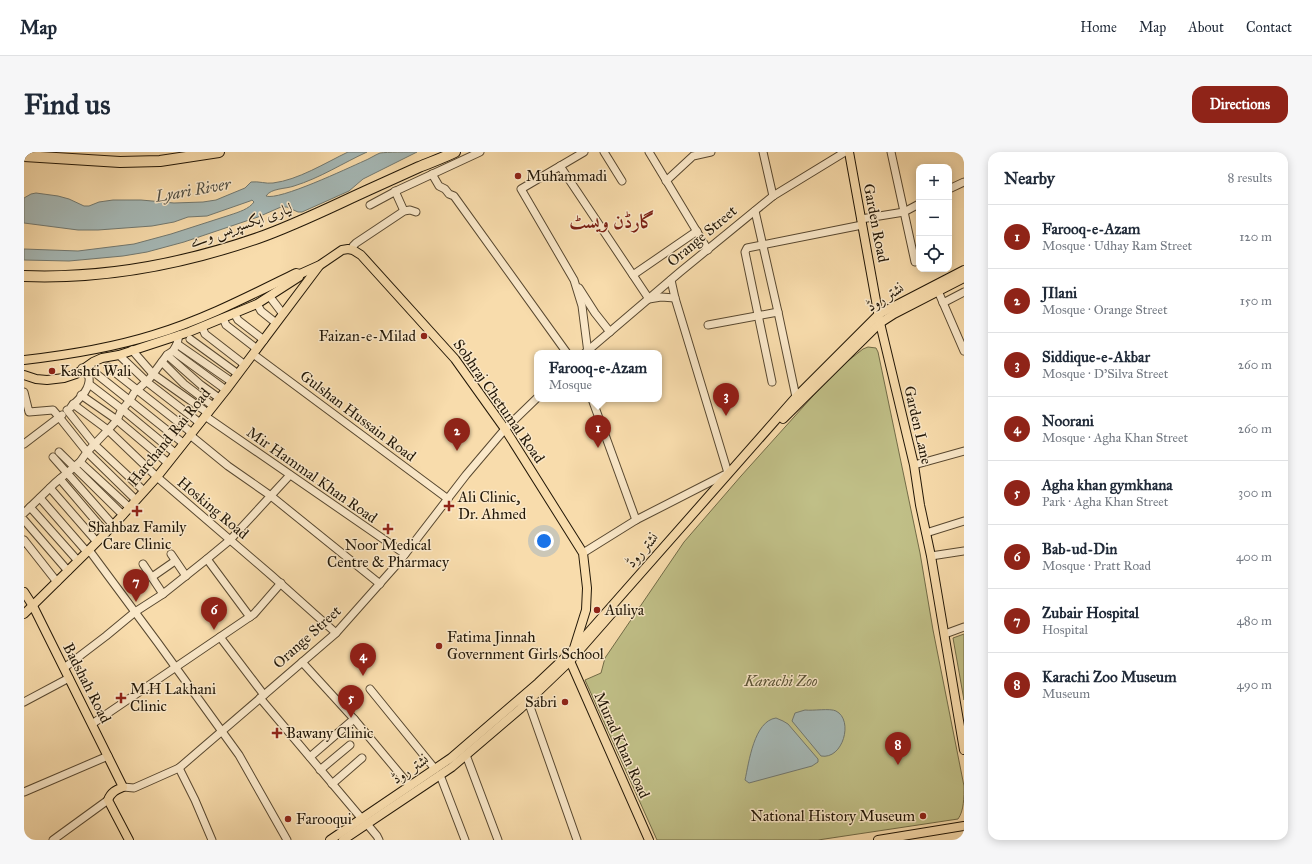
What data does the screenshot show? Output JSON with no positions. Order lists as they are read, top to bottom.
{
  "streets": {
    "highway": ["لیاری ایکسپریس وے"],
    "main road": [
      "Garden Road",
      "نشتر روڈ",
      "Sobhraj Chetumal Road",
      "Garden Lane",
      "Harchand Rai Road",
      "Badshah Road",
      "Murad Khan Road"
    ],
    "street": [
      "Orange Street",
      "Gulshan Hussain Road",
      "Mir Hammal Khan Road",
      "Hosking Road"
    ]
  },
  "crossings": [
    ["Garden Road", "نشتر روڈ"],
    ["Garden Road", "Garden Lane"],
    ["Orange Street", "Sobhraj Chetumal Road"],
    ["Orange Street", "Gulshan Hussain Road"],
    ["Orange Street", "Mir Hammal Khan Road"],
    ["Orange Street", "Hosking Road"],
    ["Orange Street", "Badshah Road"],
    ["نشتر روڈ", "Garden Lane"],
    ["نشتر روڈ", "Murad Khan Road"],
    ["Gulshan Hussain Road", "Harchand Rai Road"],
    ["Harchand Rai Road", "Mir Hammal Khan Road"],
    ["Harchand Rai Road", "Hosking Road"],
    ["Harchand Rai Road", "Badshah Road"]
  ],
  "districts": ["گارڈن ویسٹ"],
  "water": ["Lyari River"],
  "parks": ["Karachi Zoo"],
  "places": {
    "other": [
      "Muhammadi",
      "Faizan-e-Milad",
      "Kashti Wali",
      "Auliya",
      "Fatima Jinnah Government Girls School",
      "Sabri",
      "National History Museum",
      "Farooqui"
    ],
    "health": [
      "Ali Clinic, Dr. Ahmed",
      "Shahbaz Family Care Clinic",
      "Noor Medical Centre & Pharmacy",
      "M.H Lakhani Clinic",
      "Bawany Clinic"
    ]
  },
  "page": {
    "header": "Map",
    "nav": [
      "Home",
      "Map",
      "About",
      "Contact"
    ],
    "buttons": "Directions",
    "title": "Find us",
    "heading": ["Nearby", "8 results"],
    "map_buttons": ["+", "−"],
    "list": [
      {
        "mark": "1",
        "name": "Farooq-e-Azam",
        "note": "Mosque · Udhay Ram Street",
        "value": "120 m"
      },
      {
        "mark": "2",
        "name": "JIlani",
        "note": "Mosque · Orange Street",
        "value": "150 m"
      },
      {
        "mark": "3",
        "name": "Siddique-e-Akbar",
        "note": "Mosque · D'Silva Street",
        "value": "260 m"
      },
      {
        "mark": "4",
        "name": "Noorani",
        "note": "Mosque · Agha Khan Street",
        "value": "260 m"
      },
      {
        "mark": "5",
        "name": "Agha khan gymkhana",
        "note": "Park · Agha Khan Street",
        "value": "300 m"
      },
      {
        "mark": "6",
        "name": "Bab-ud-Din",
        "note": "Mosque · Pratt Road",
        "value": "400 m"
      },
      {
        "mark": "7",
        "name": "Zubair Hospital",
        "note": "Hospital",
        "value": "480 m"
      },
      {
        "mark": "8",
        "name": "Karachi Zoo Museum",
        "note": "Museum",
        "value": "490 m"
      }
    ],
    "popup": ["Farooq-e-Azam", "Mosque"],
    "pins": [
      "3",
      "1",
      "2",
      "7",
      "6",
      "4",
      "5",
      "8"
    ]
  }
}
